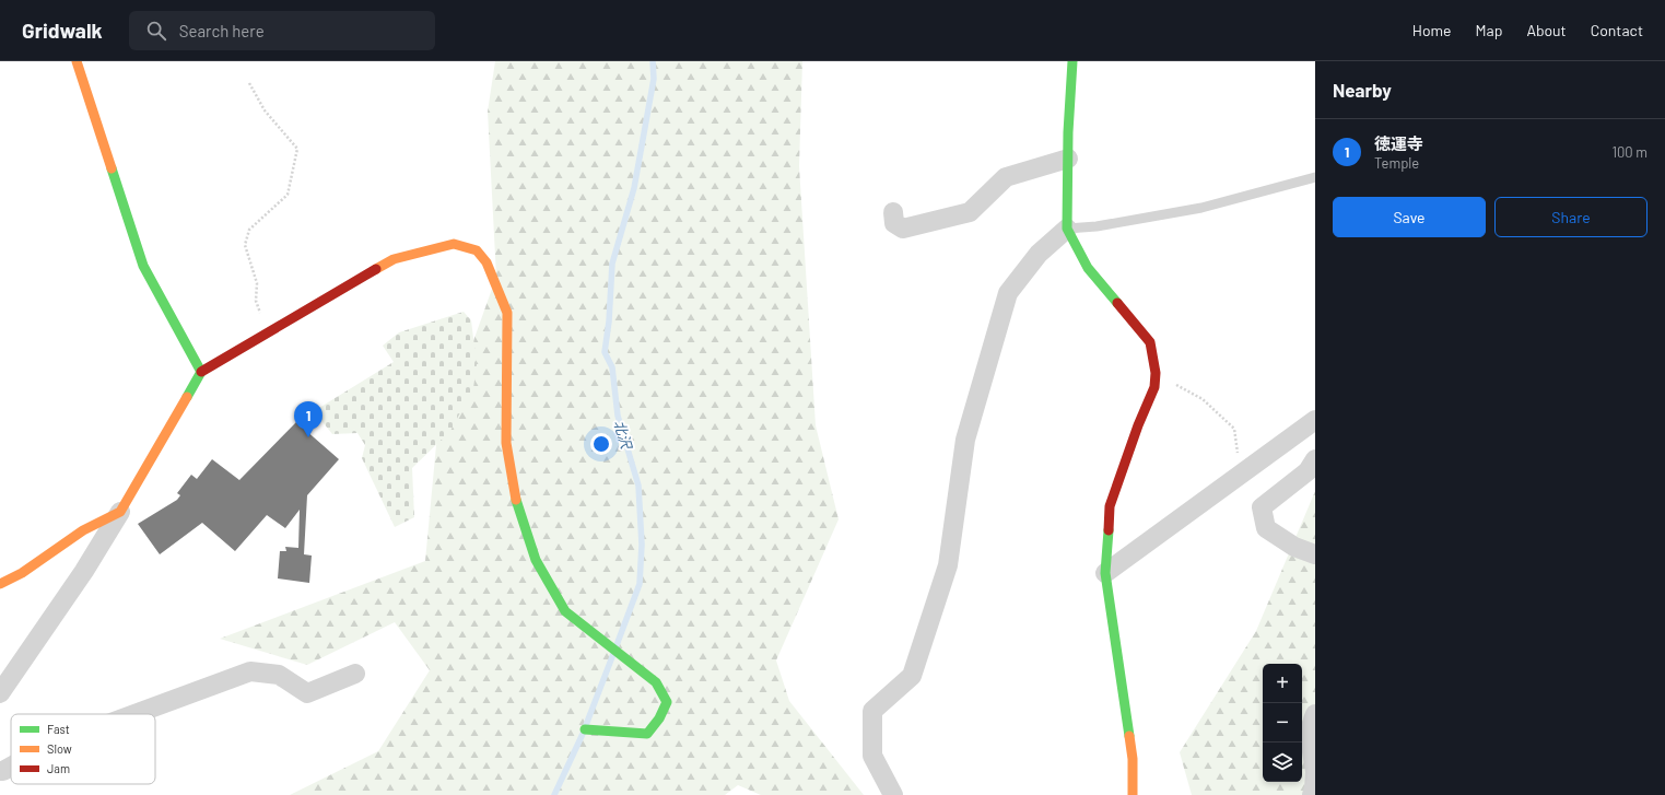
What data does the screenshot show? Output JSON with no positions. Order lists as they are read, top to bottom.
{
  "water": ["北沢"],
  "legend": ["Fast", "Slow", "Jam"],
  "page": {
    "header": "Gridwalk",
    "search": "Search here",
    "nav": [
      "Home",
      "Map",
      "About",
      "Contact"
    ],
    "heading": "Nearby",
    "list": [
      {
        "mark": "1",
        "name": "徳運寺",
        "note": "Temple",
        "value": "100 m"
      }
    ],
    "buttons": ["Save", "Share"],
    "pins": "1",
    "map_buttons": ["+", "−"]
  }
}
